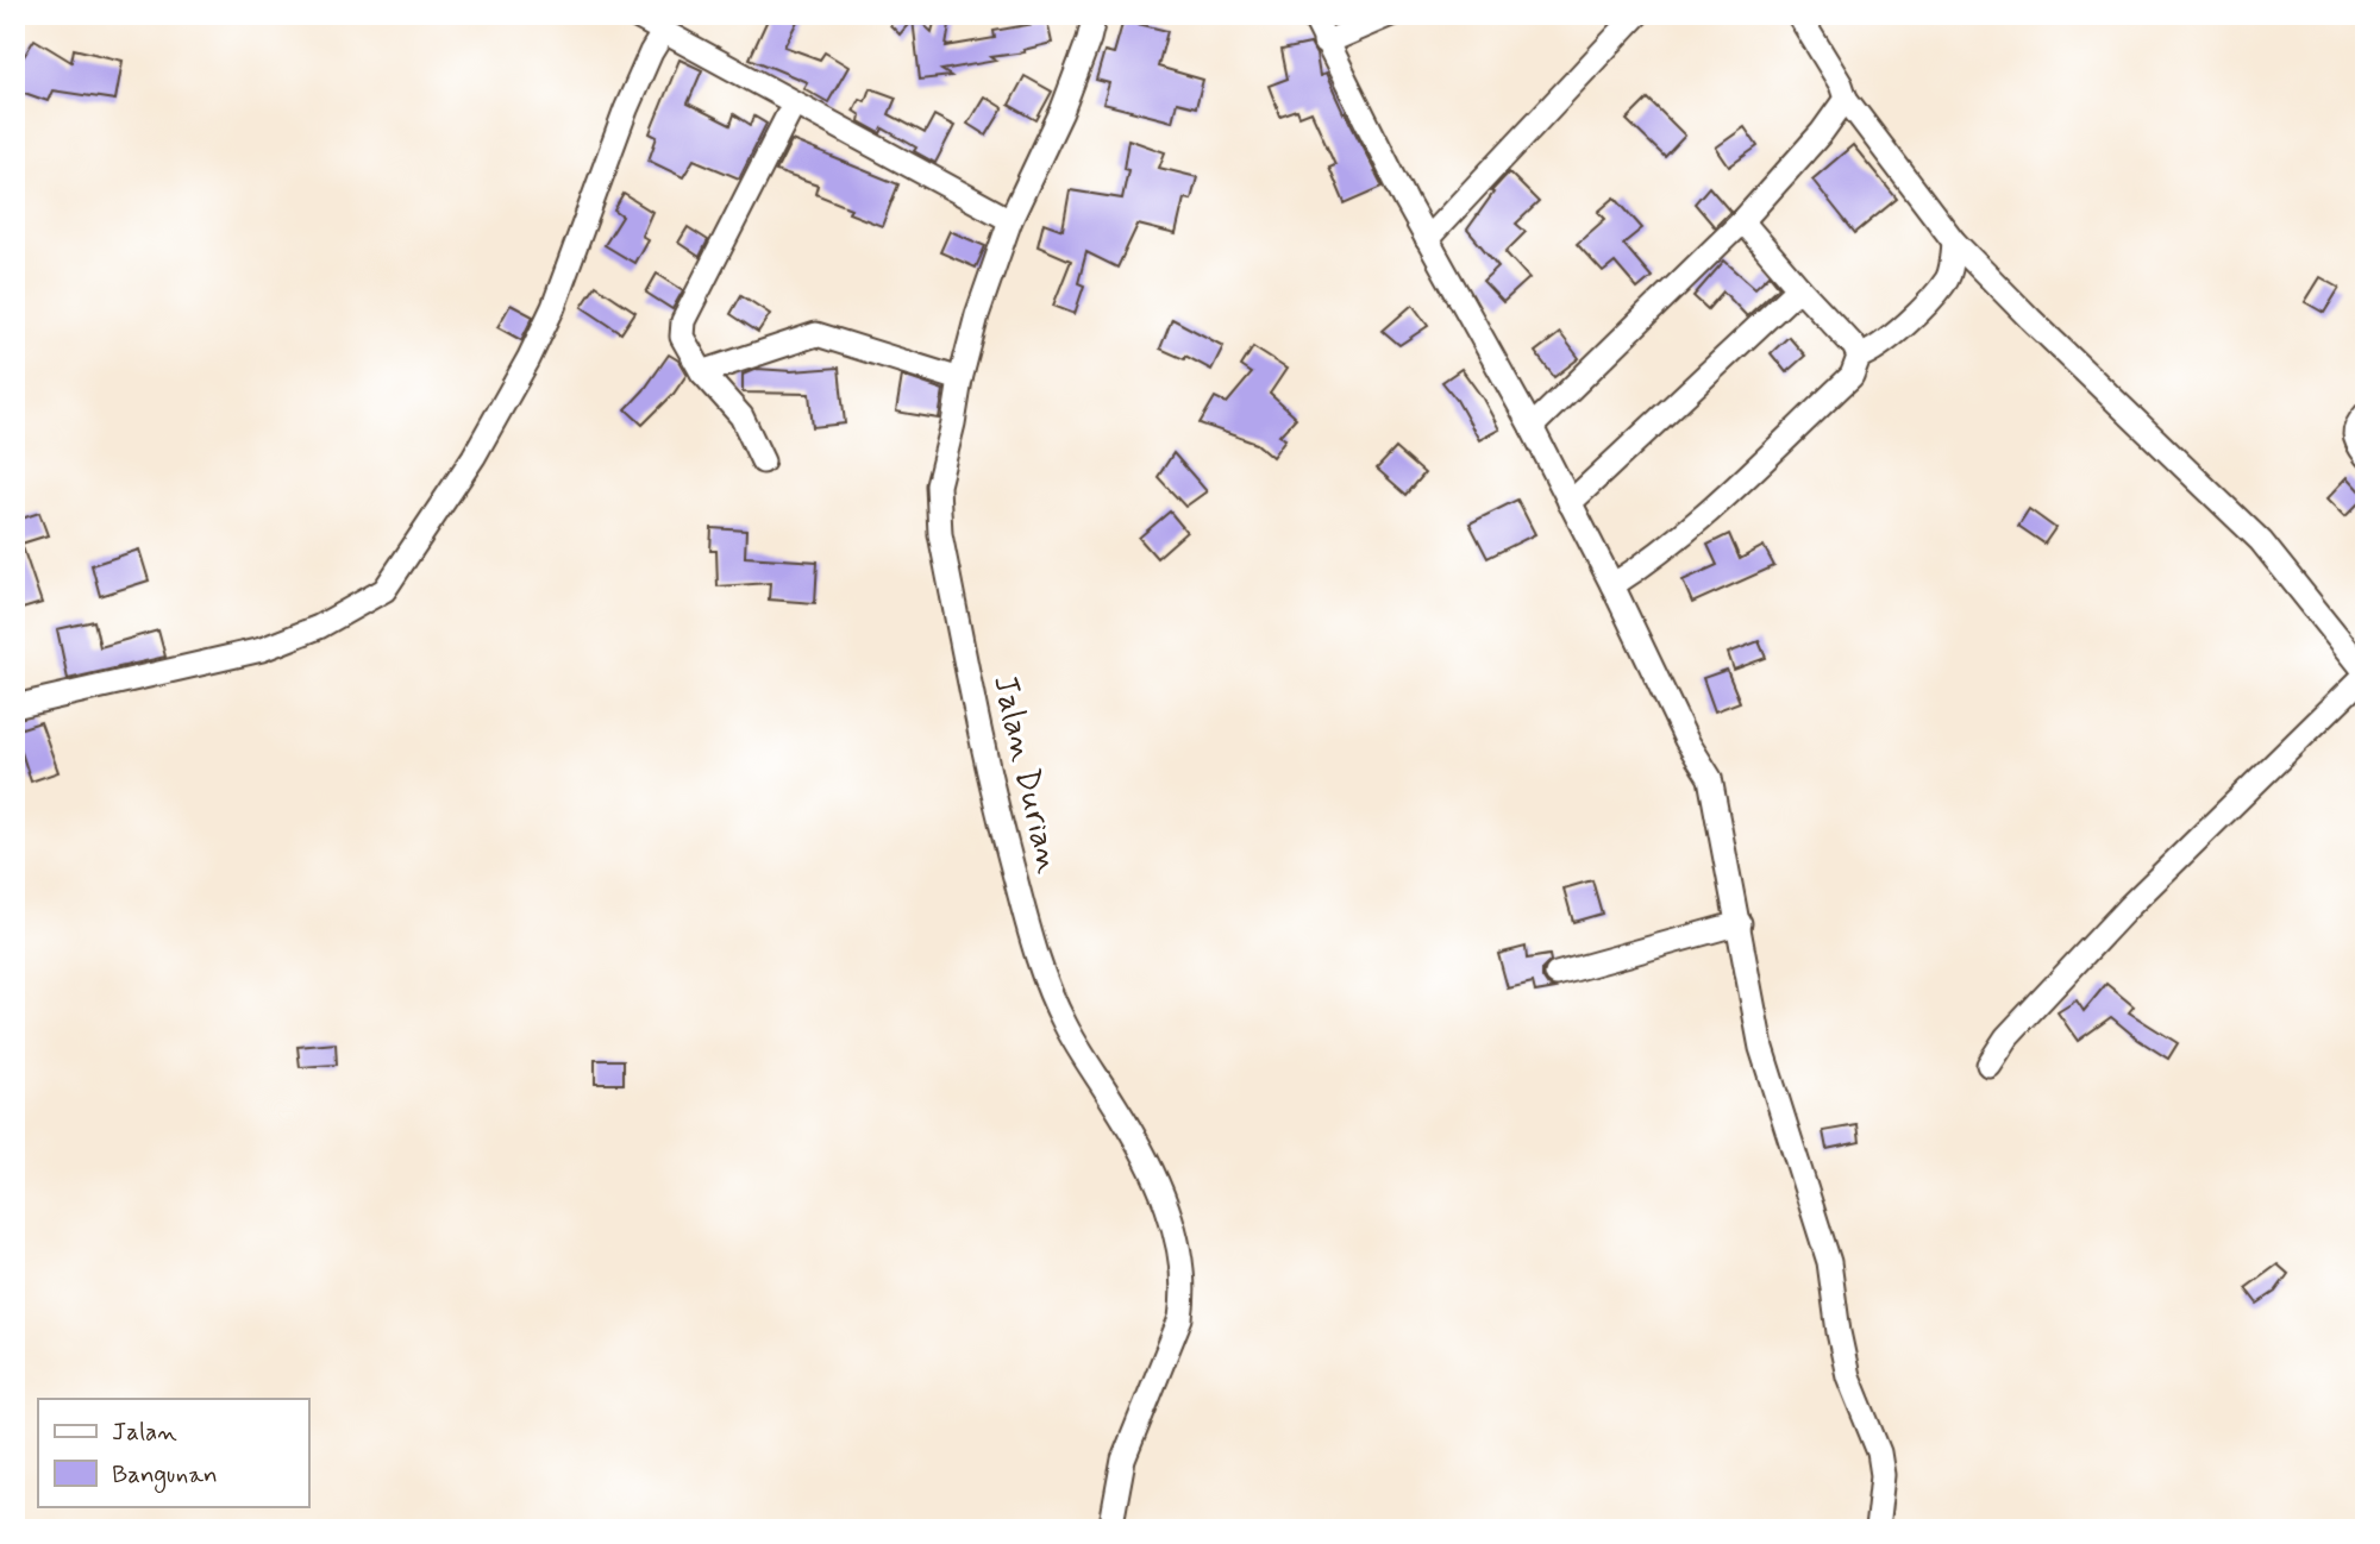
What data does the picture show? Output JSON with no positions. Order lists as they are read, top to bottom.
{
  "streets": {
    "street": ["Jalan Durian"]
  },
  "legend": ["Jalan", "Bangunan"]
}
